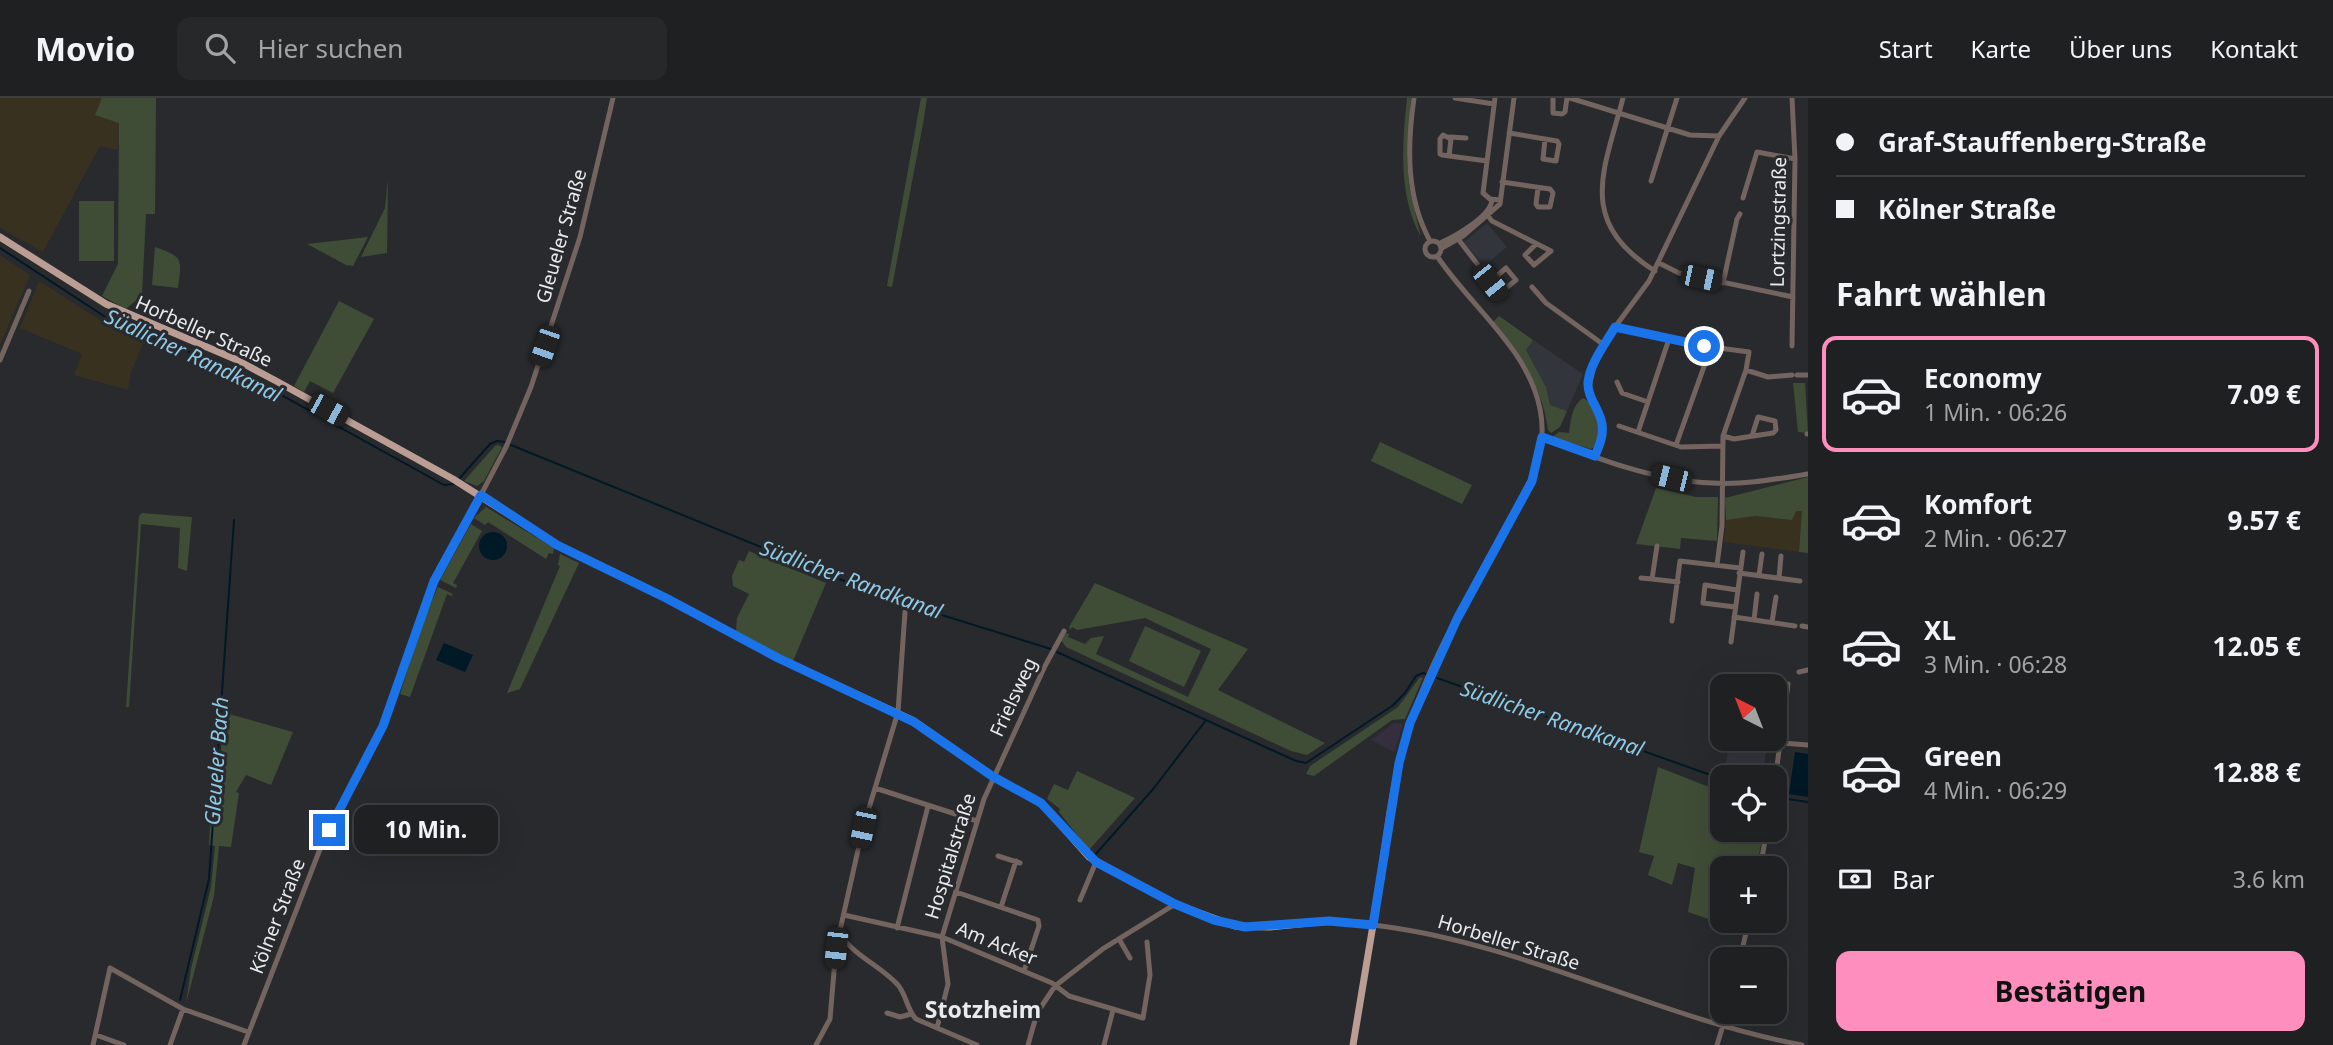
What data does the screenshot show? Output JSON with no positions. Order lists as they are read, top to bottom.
{
  "streets": {
    "main road": ["Horbeller Straße"],
    "street": [
      "Lortzingstraße",
      "Gleueler Straße",
      "Frielsweg",
      "Hospitalstraße",
      "Kölner Straße",
      "Am Acker"
    ]
  },
  "crossings": [
    ["Gleueler Straße", "Horbeller Straße"],
    ["Gleueler Straße", "Kölner Straße"],
    ["Horbeller Straße", "Frielsweg"],
    ["Horbeller Straße", "Hospitalstraße"],
    ["Horbeller Straße", "Kölner Straße"],
    ["Frielsweg", "Hospitalstraße"],
    ["Hospitalstraße", "Am Acker"]
  ],
  "districts": ["Stotzheim"],
  "water": ["Südlicher Randkanal", "Gleueler Bach"],
  "north": "top left",
  "page": {
    "header": "Movio",
    "search": "Hier suchen",
    "nav": [
      "Start",
      "Karte",
      "Über uns",
      "Kontakt"
    ],
    "banner": ["Graf-Stauffenberg-Straße", "Kölner Straße"],
    "heading": "Fahrt wählen",
    "list": [
      {
        "name": "Economy",
        "note": "1 Min. · 06:26",
        "value": "7.09 €"
      },
      {
        "name": "Komfort",
        "note": "2 Min. · 06:27",
        "value": "9.57 €"
      },
      {
        "name": "XL",
        "note": "3 Min. · 06:28",
        "value": "12.05 €"
      },
      {
        "name": "Green",
        "note": "4 Min. · 06:29",
        "value": "12.88 €"
      }
    ],
    "map_buttons": ["+", "−"],
    "bubble": "10 Min.",
    "pay": ["Bar", "3.6 km"],
    "buttons": "Bestätigen"
  }
}
